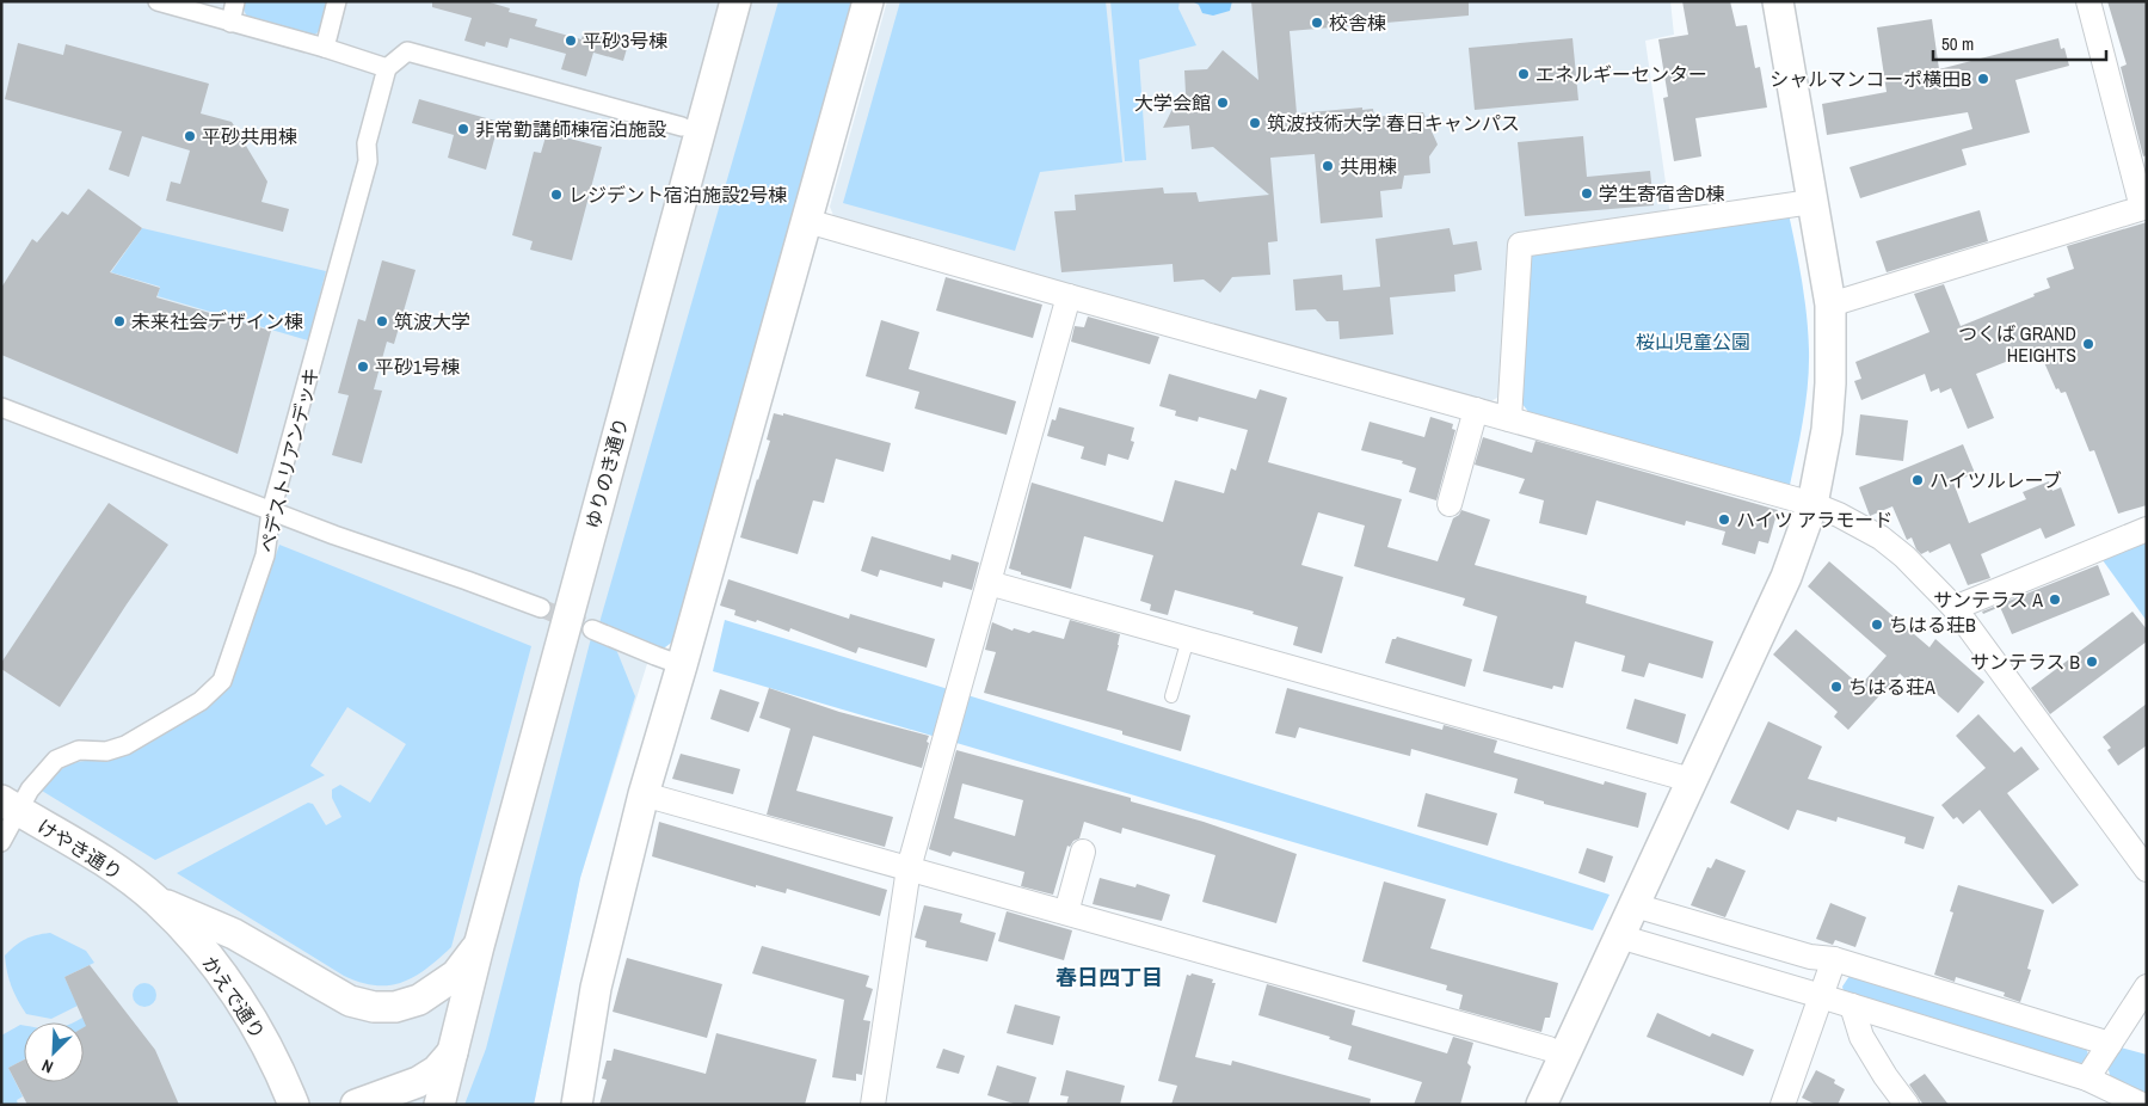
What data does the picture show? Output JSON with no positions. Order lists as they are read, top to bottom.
{
  "streets": {
    "street": [
      "ペデストリアンデッキ",
      "ゆりのき通り",
      "けやき通り",
      "かえで通り"
    ]
  },
  "crossings": [
    ["ペデストリアンデッキ", "けやき通り"],
    ["けやき通り", "かえで通り"]
  ],
  "districts": ["春日四丁目"],
  "parks": ["桜山児童公園"],
  "places": [
    "校舎棟",
    "平砂3号棟",
    "エネルギーセンター",
    "シャルマンコーポ横田B",
    "大学会館",
    "筑波技術大学 春日キャンパス",
    "非常勤講師棟宿泊施設",
    "平砂共用棟",
    "共用棟",
    "学生寄宿舎D棟",
    "レジデント宿泊施設2号棟",
    "未来社会デザイン棟",
    "筑波大学",
    "つくば GRAND HEIGHTS",
    "平砂1号棟",
    "ハイツルレーブ",
    "ハイツ アラモード",
    "サンテラス A",
    "ちはる荘B",
    "サンテラス B",
    "ちはる荘A"
  ],
  "scale_bar": "50 m",
  "north": "bottom left"
}
